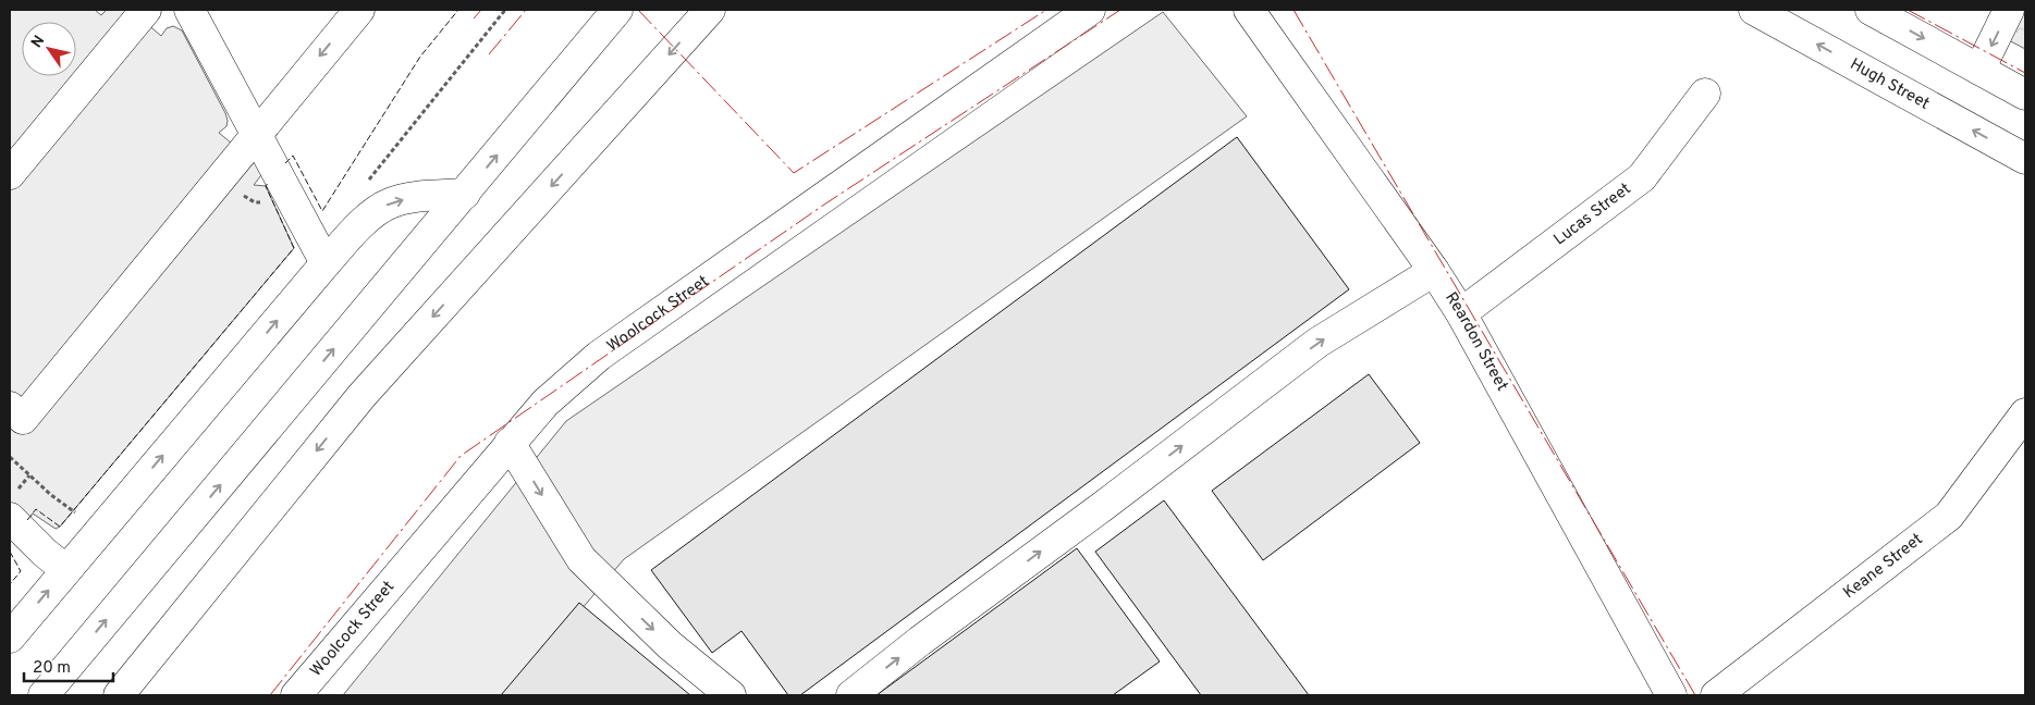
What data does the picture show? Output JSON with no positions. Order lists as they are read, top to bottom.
{
  "streets": {
    "main road": [
      "Hugh Street",
      "Lucas Street",
      "Woolcock Street",
      "Reardon Street",
      "Keane Street"
    ]
  },
  "crossings": [
    ["Lucas Street", "Reardon Street"]
  ],
  "scale_bar": "20 m",
  "north": "top left"
}
